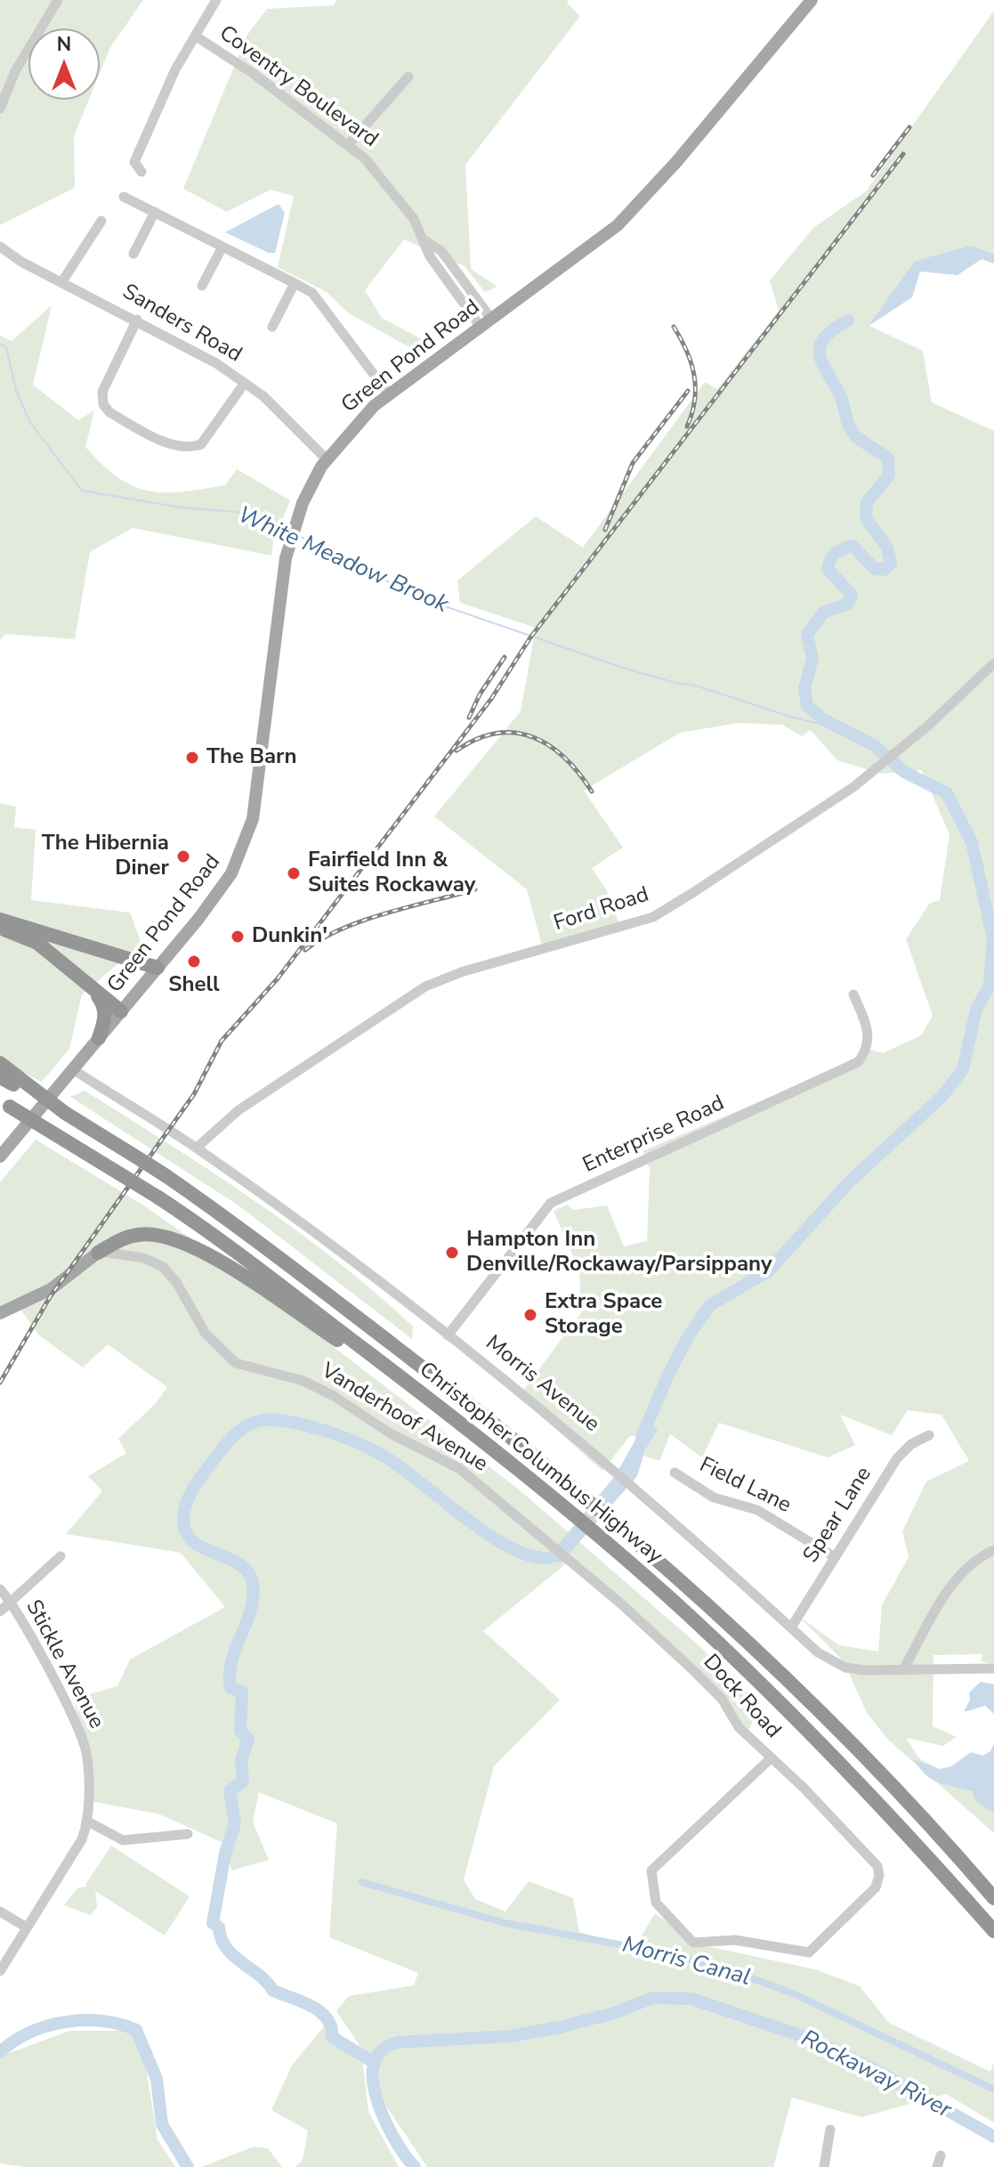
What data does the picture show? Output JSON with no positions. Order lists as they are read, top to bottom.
{
  "streets": {
    "highway": ["Christopher Columbus Highway"],
    "main road": ["Green Pond Road"],
    "street": [
      "Coventry Boulevard",
      "Sanders Road",
      "Ford Road",
      "Enterprise Road",
      "Morris Avenue",
      "Vanderhoof Avenue",
      "Field Lane",
      "Spear Lane",
      "Stickle Avenue",
      "Dock Road"
    ]
  },
  "crossings": [
    ["Coventry Boulevard", "Green Pond Road"],
    ["Sanders Road", "Green Pond Road"],
    ["Green Pond Road", "Morris Avenue"],
    ["Ford Road", "Morris Avenue"],
    ["Enterprise Road", "Morris Avenue"],
    ["Morris Avenue", "Spear Lane"],
    ["Vanderhoof Avenue", "Dock Road"],
    ["Field Lane", "Spear Lane"]
  ],
  "water": ["White Meadow Brook", "Morris Canal", "Rockaway River"],
  "places": [
    "The Barn",
    "The Hibernia Diner",
    "Fairfield Inn & Suites Rockaway",
    "Dunkin'",
    "Shell",
    "Hampton Inn Denville/Rockaway/Parsippany",
    "Extra Space Storage"
  ],
  "north": "top"
}
